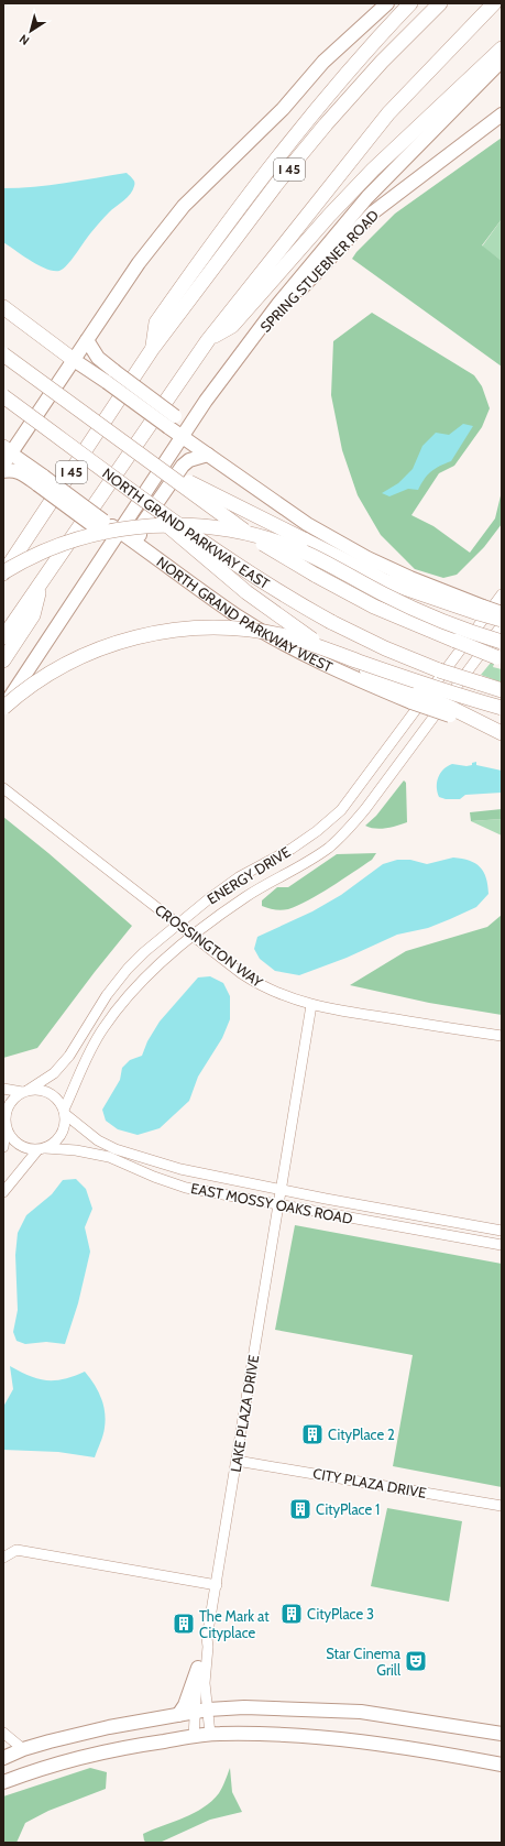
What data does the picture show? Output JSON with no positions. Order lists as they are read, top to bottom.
{
  "streets": {
    "highway": ["I 45", "NORTH GRAND PARKWAY EAST"],
    "main road": ["SPRING STUEBNER ROAD", "NORTH GRAND PARKWAY WEST"],
    "street": [
      "ENERGY DRIVE",
      "CROSSINGTON WAY",
      "EAST MOSSY OAKS ROAD",
      "LAKE PLAZA DRIVE",
      "CITY PLAZA DRIVE"
    ]
  },
  "crossings": [
    ["ENERGY DRIVE", "CROSSINGTON WAY"],
    ["ENERGY DRIVE", "EAST MOSSY OAKS ROAD"],
    ["CROSSINGTON WAY", "LAKE PLAZA DRIVE"],
    ["EAST MOSSY OAKS ROAD", "LAKE PLAZA DRIVE"],
    ["LAKE PLAZA DRIVE", "CITY PLAZA DRIVE"]
  ],
  "places": {
    "building": [
      "CityPlace 2",
      "CityPlace 1",
      "CityPlace 3",
      "The Mark at Cityplace"
    ],
    "theatre": ["Star Cinema Grill"]
  },
  "north": "bottom left"
}
